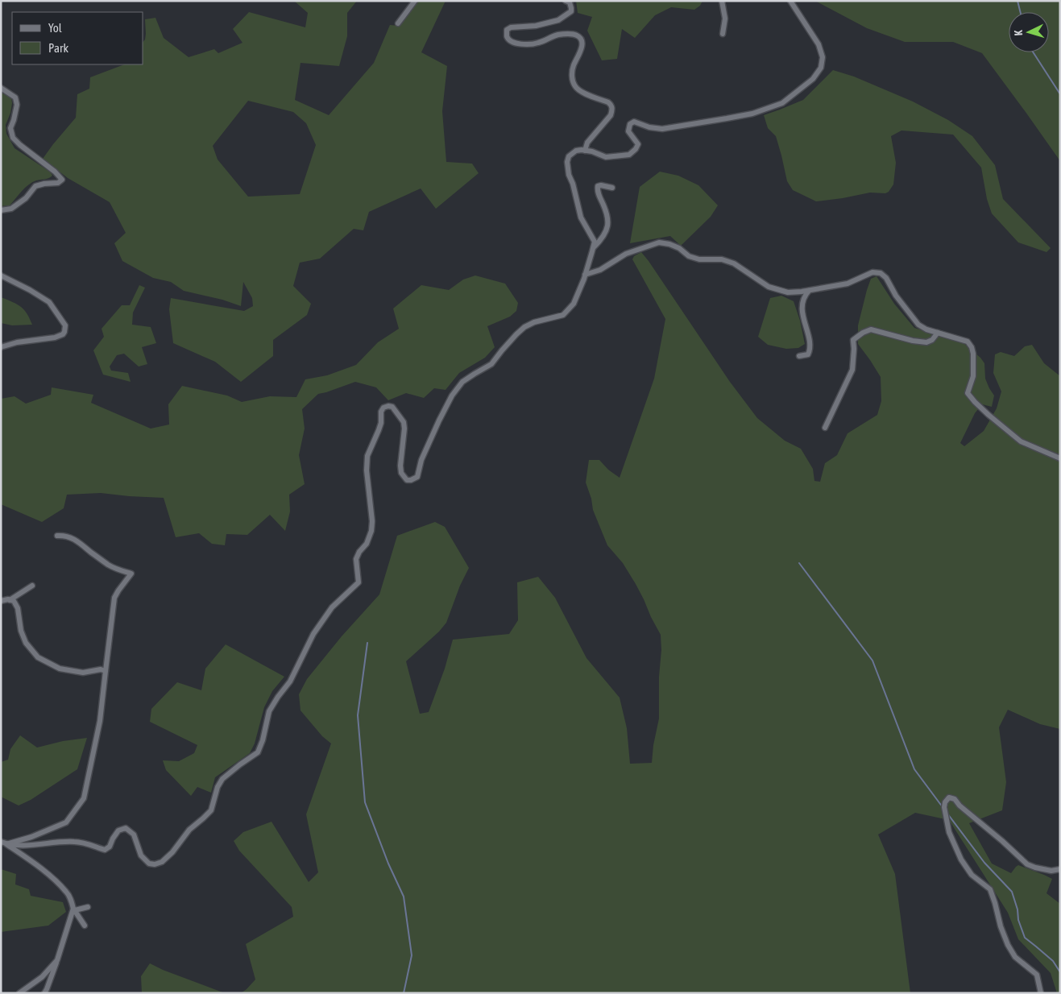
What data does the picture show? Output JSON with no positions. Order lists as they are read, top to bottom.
{
  "legend": ["Yol", "Park"],
  "north": "left"
}
